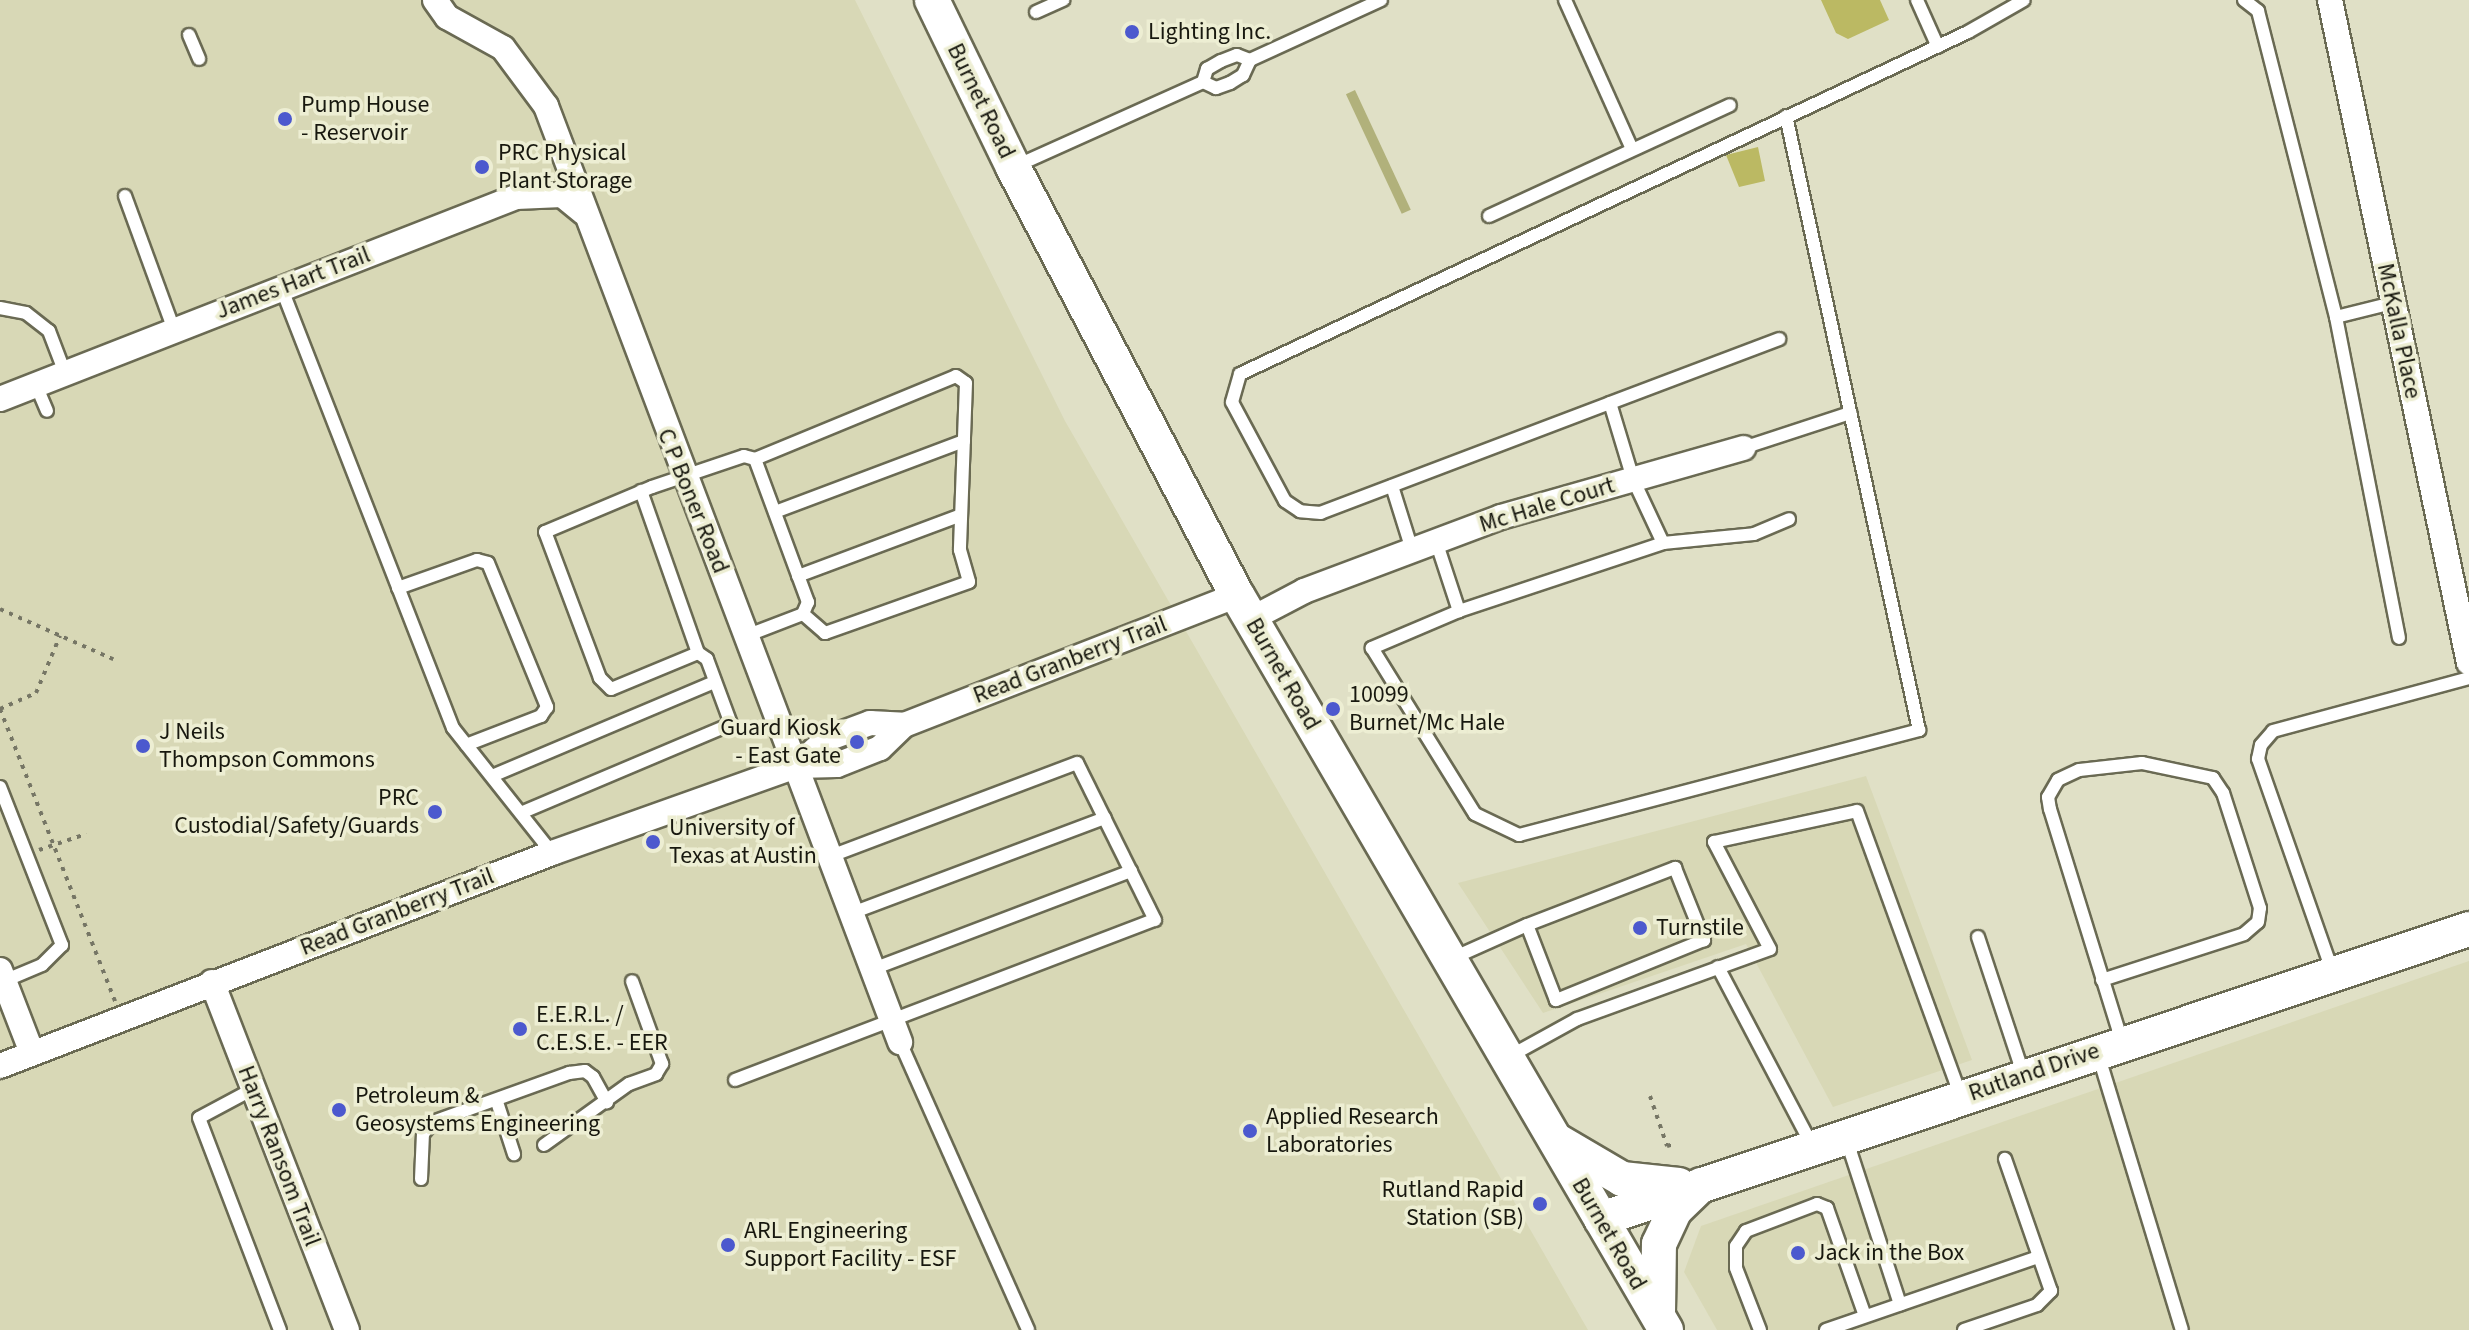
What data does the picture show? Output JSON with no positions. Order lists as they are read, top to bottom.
{
  "streets": {
    "main road": ["Burnet Road", "Rutland Drive"],
    "street": [
      "James Hart Trail",
      "McKalla Place",
      "C P Boner Road",
      "Mc Hale Court",
      "Read Granberry Trail",
      "Harry Ransom Trail"
    ]
  },
  "crossings": [
    ["Burnet Road", "Mc Hale Court"],
    ["Burnet Road", "Read Granberry Trail"],
    ["Burnet Road", "Rutland Drive"],
    ["James Hart Trail", "C P Boner Road"],
    ["C P Boner Road", "Read Granberry Trail"],
    ["Mc Hale Court", "Read Granberry Trail"],
    ["Read Granberry Trail", "Harry Ransom Trail"]
  ],
  "places": [
    "Lighting Inc.",
    "Pump House - Reservoir",
    "PRC Physical Plant Storage",
    "10099 Burnet/Mc Hale",
    "Guard Kiosk - East Gate",
    "J Neils Thompson Commons",
    "PRC Custodial/Safety/Guards",
    "University of Texas at Austin",
    "Turnstile",
    "E.E.R.L. / C.E.S.E. - EER",
    "Petroleum & Geosystems Engineering",
    "Applied Research Laboratories",
    "Rutland Rapid Station (SB)",
    "ARL Engineering Support Facility - ESF",
    "Jack in the Box"
  ]
}
